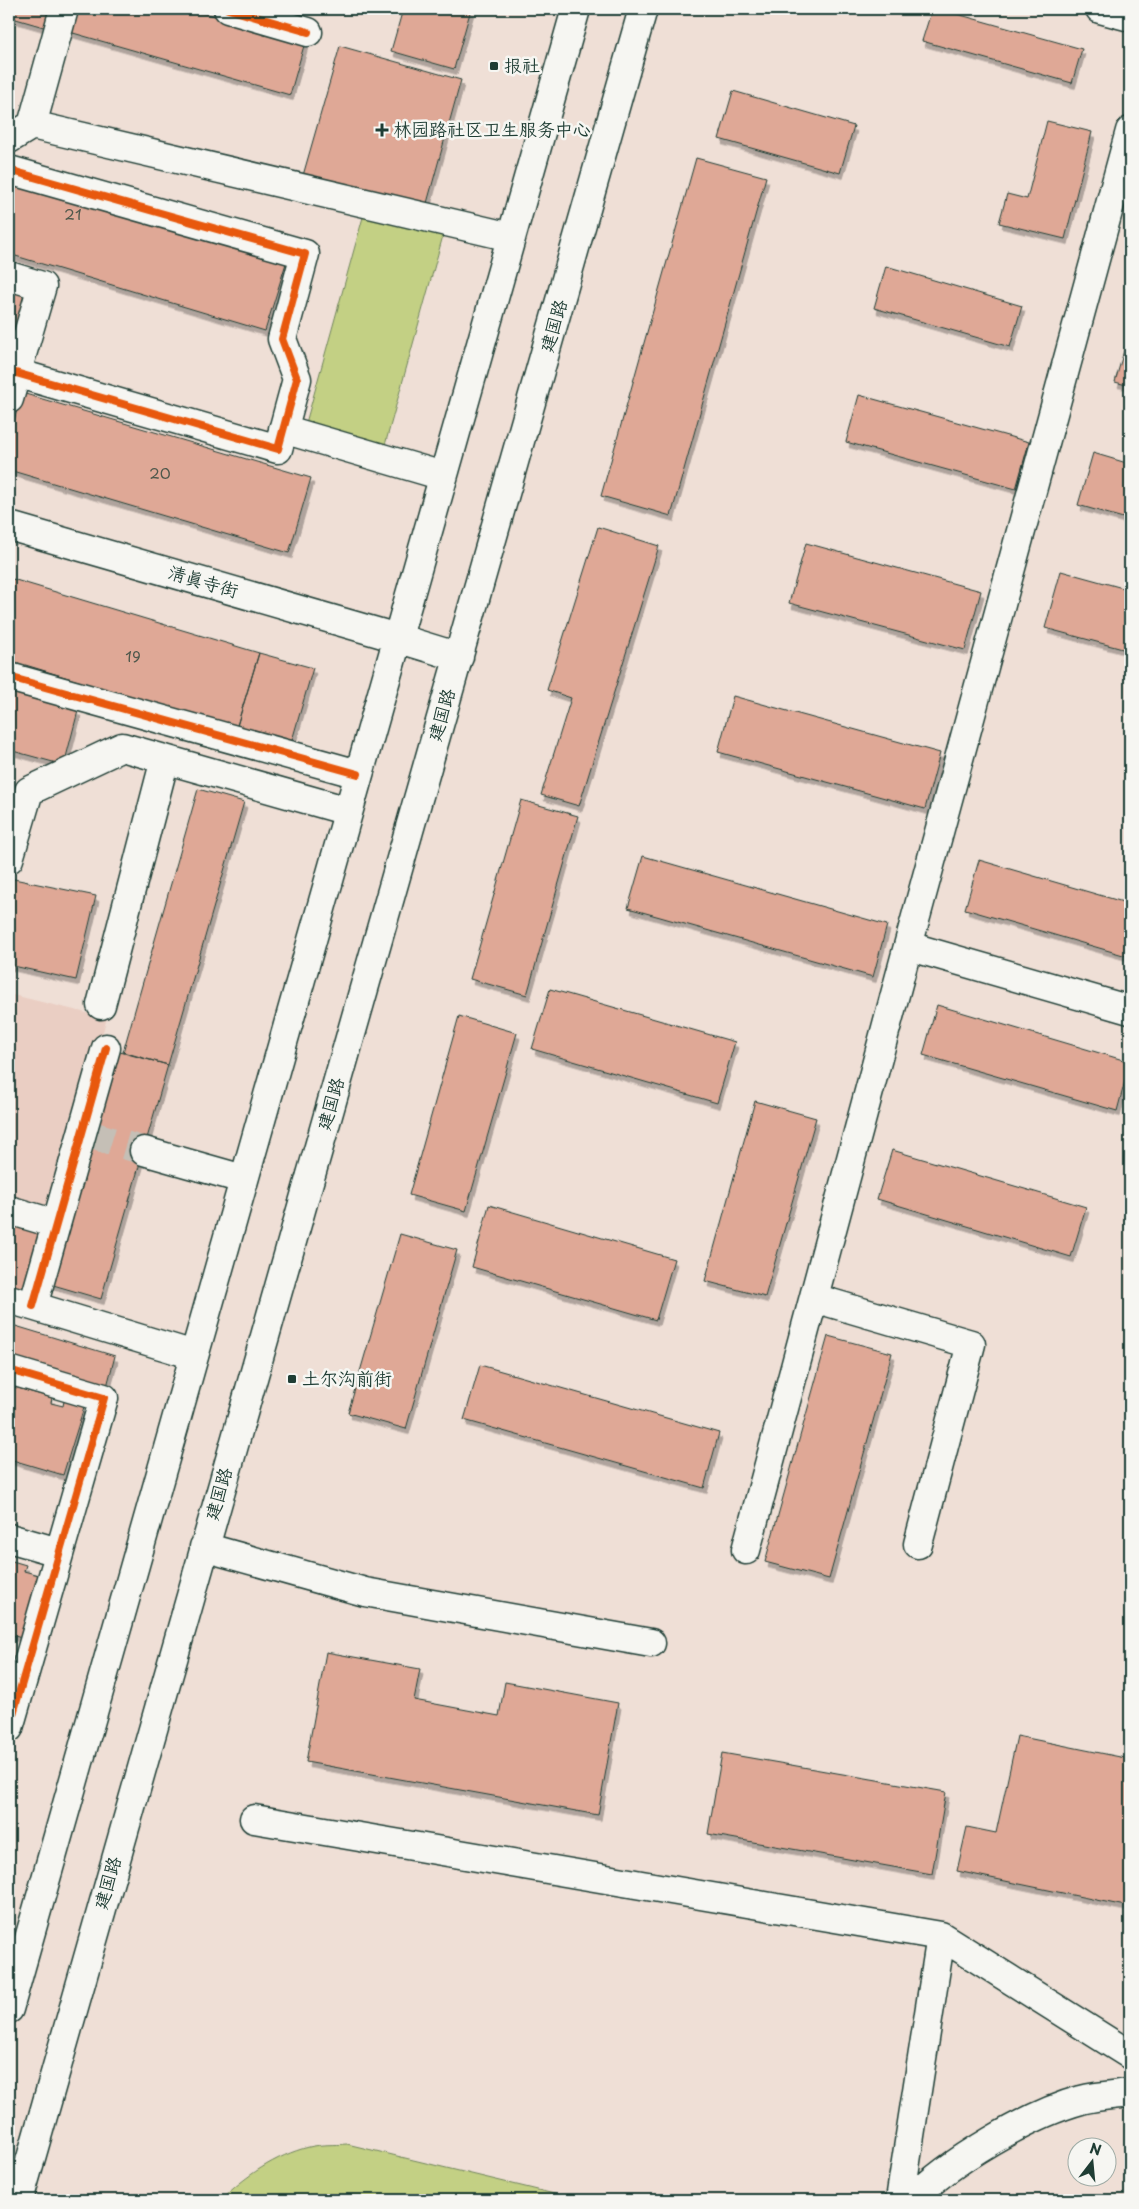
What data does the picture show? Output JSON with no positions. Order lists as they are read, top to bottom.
{
  "streets": {
    "main road": ["建国路", "清真寺街"]
  },
  "crossings": [
    ["建国路", "清真寺街"]
  ],
  "places": {
    "transit": ["报社", "土尔沟前街"],
    "health": ["林园路社区卫生服务中心"]
  },
  "house_numbers": ["21", "20", "19"],
  "north": "top"
}
